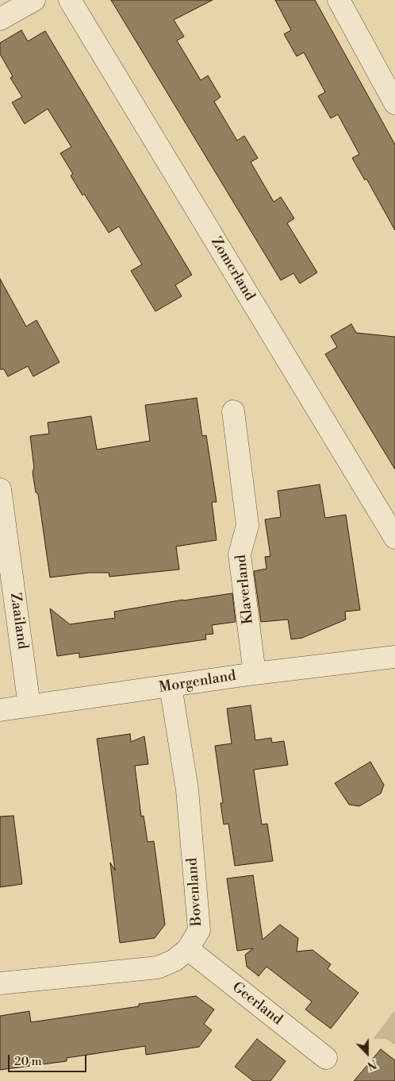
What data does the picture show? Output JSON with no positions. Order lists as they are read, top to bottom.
{
  "streets": {
    "street": [
      "Zomerland",
      "Klaverland",
      "Zaailand",
      "Morgenland",
      "Bovenland",
      "Geerland"
    ]
  },
  "crossings": [
    ["Klaverland", "Morgenland"],
    ["Zaailand", "Morgenland"],
    ["Morgenland", "Bovenland"],
    ["Bovenland", "Geerland"]
  ],
  "scale_bar": "20 m",
  "north": "bottom"
}
